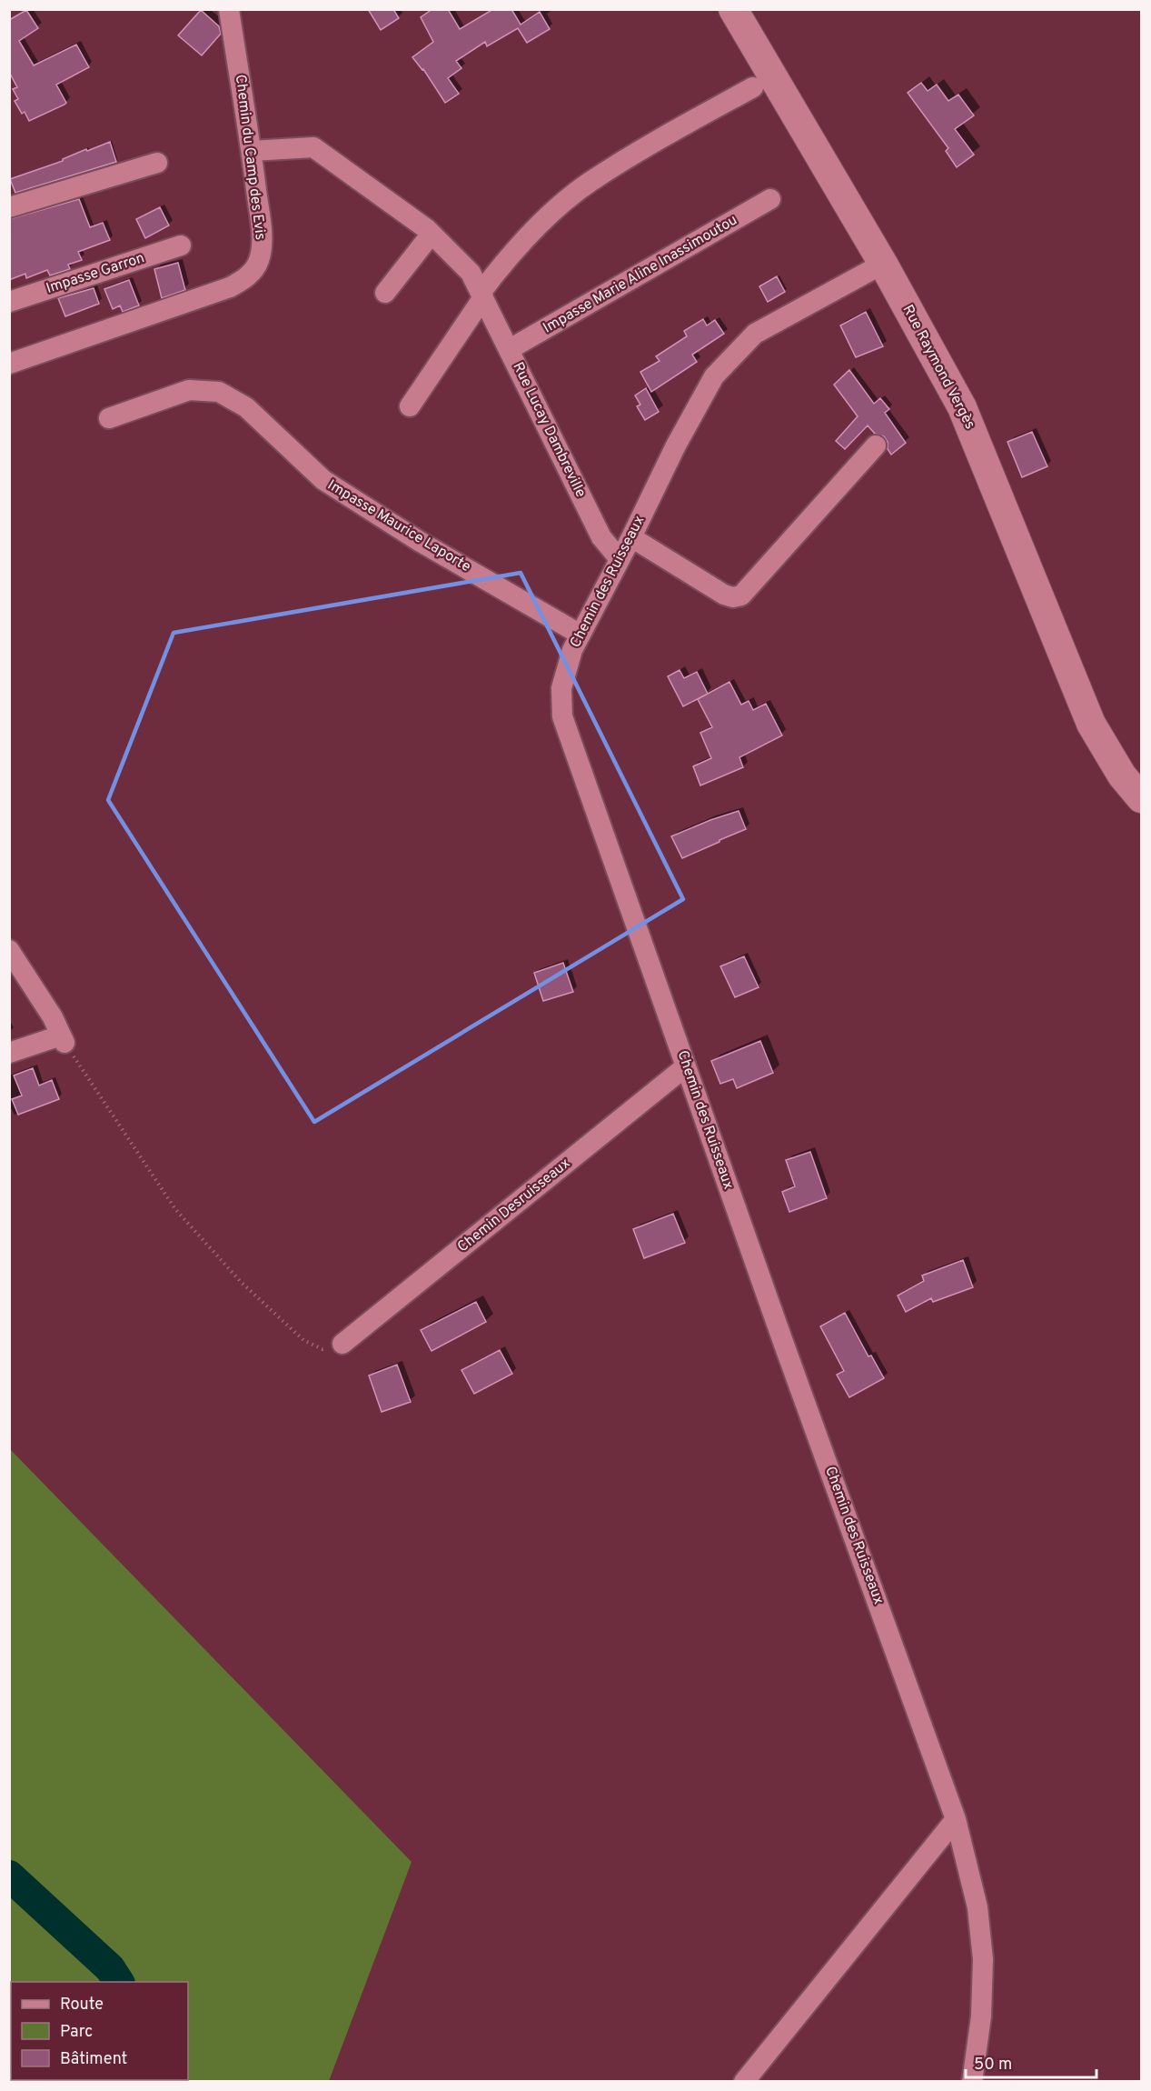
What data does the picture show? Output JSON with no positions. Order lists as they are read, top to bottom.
{
  "streets": {
    "main road": ["Rue Raymond Vergès"],
    "street": [
      "Chemin du Camp des Evis",
      "Impasse Garron",
      "Impasse Marie Aline Inassimoutou",
      "Rue Lucay Dambreville",
      "Impasse Maurice Laporte",
      "Chemin des Ruisseaux",
      "Chemin Desruisseaux"
    ]
  },
  "crossings": [
    ["Chemin du Camp des Evis", "Rue Lucay Dambreville"],
    ["Impasse Marie Aline Inassimoutou", "Rue Lucay Dambreville"],
    ["Rue Raymond Vergès", "Chemin des Ruisseaux"],
    ["Rue Lucay Dambreville", "Chemin des Ruisseaux"],
    ["Impasse Maurice Laporte", "Chemin des Ruisseaux"],
    ["Chemin des Ruisseaux", "Chemin Desruisseaux"]
  ],
  "legend": ["Route", "Parc", "Bâtiment"],
  "scale_bar": "50 m"
}
